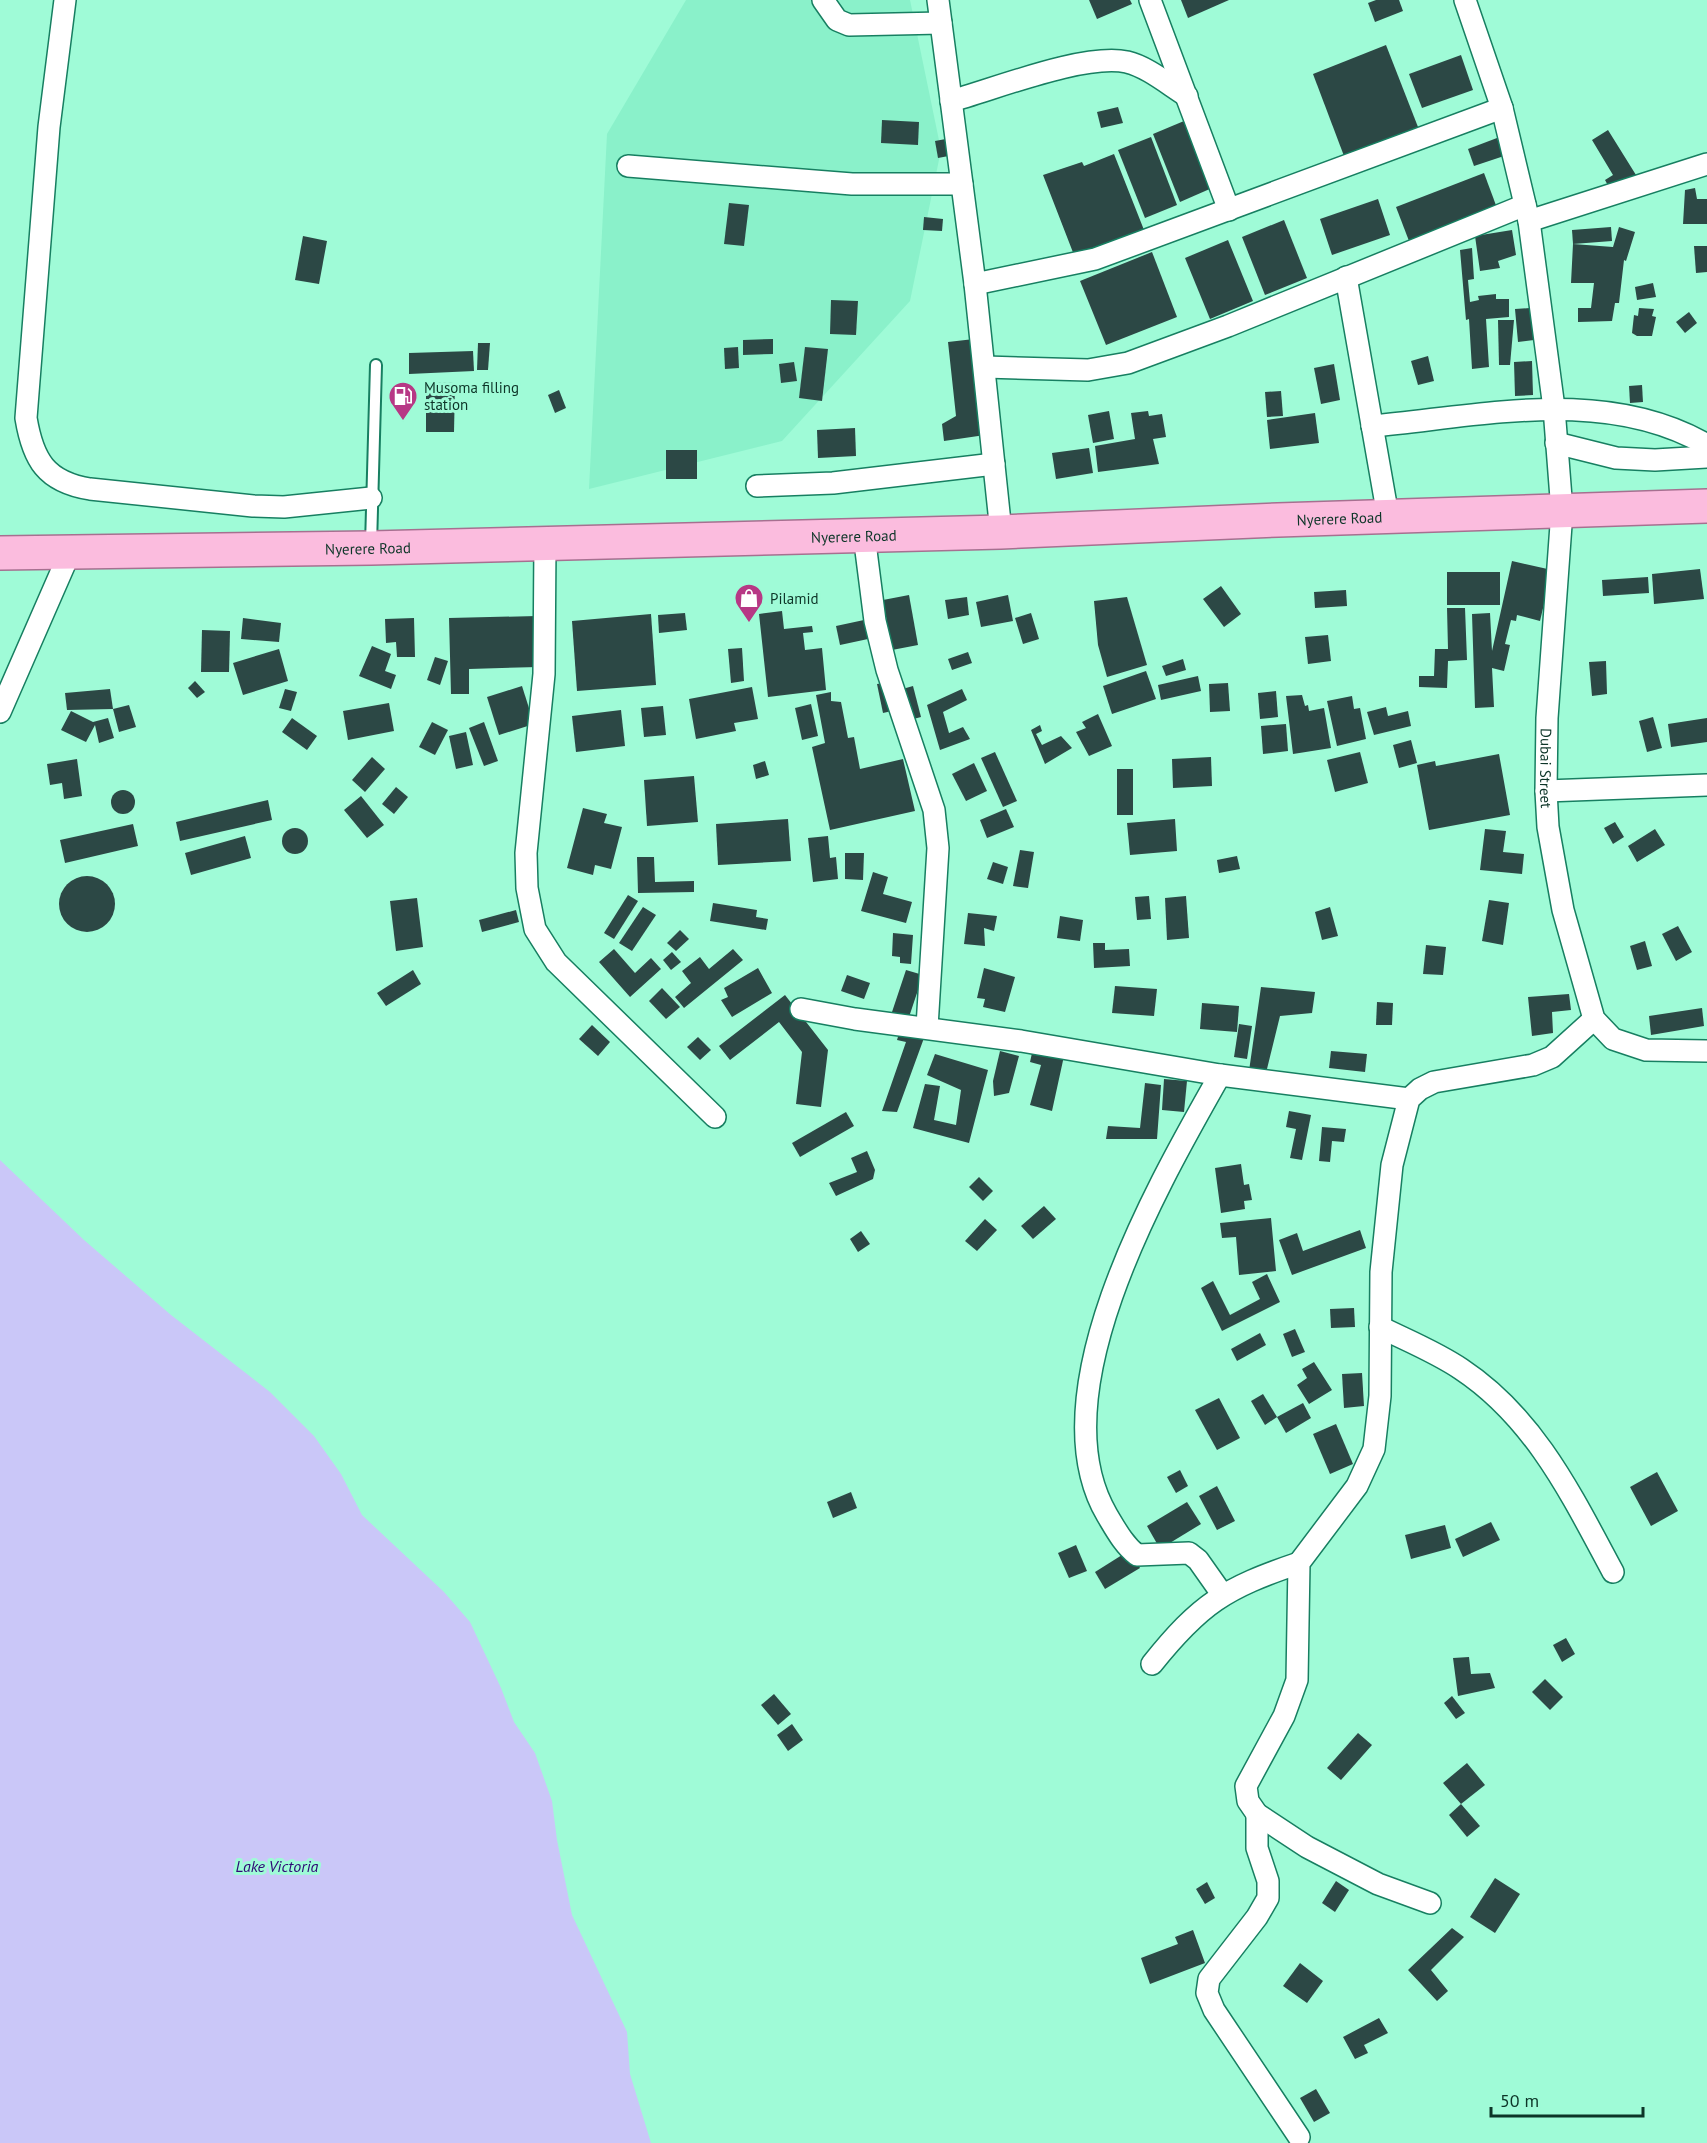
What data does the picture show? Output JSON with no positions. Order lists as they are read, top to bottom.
{
  "streets": {
    "main road": ["Nyerere Road"],
    "street": ["Dubai Street"]
  },
  "crossings": [
    ["Nyerere Road", "Dubai Street"]
  ],
  "water": ["Lake Victoria"],
  "places": {
    "fuel station": ["Musoma filling station"],
    "shop": ["Pilamid"]
  },
  "scale_bar": "50 m"
}
